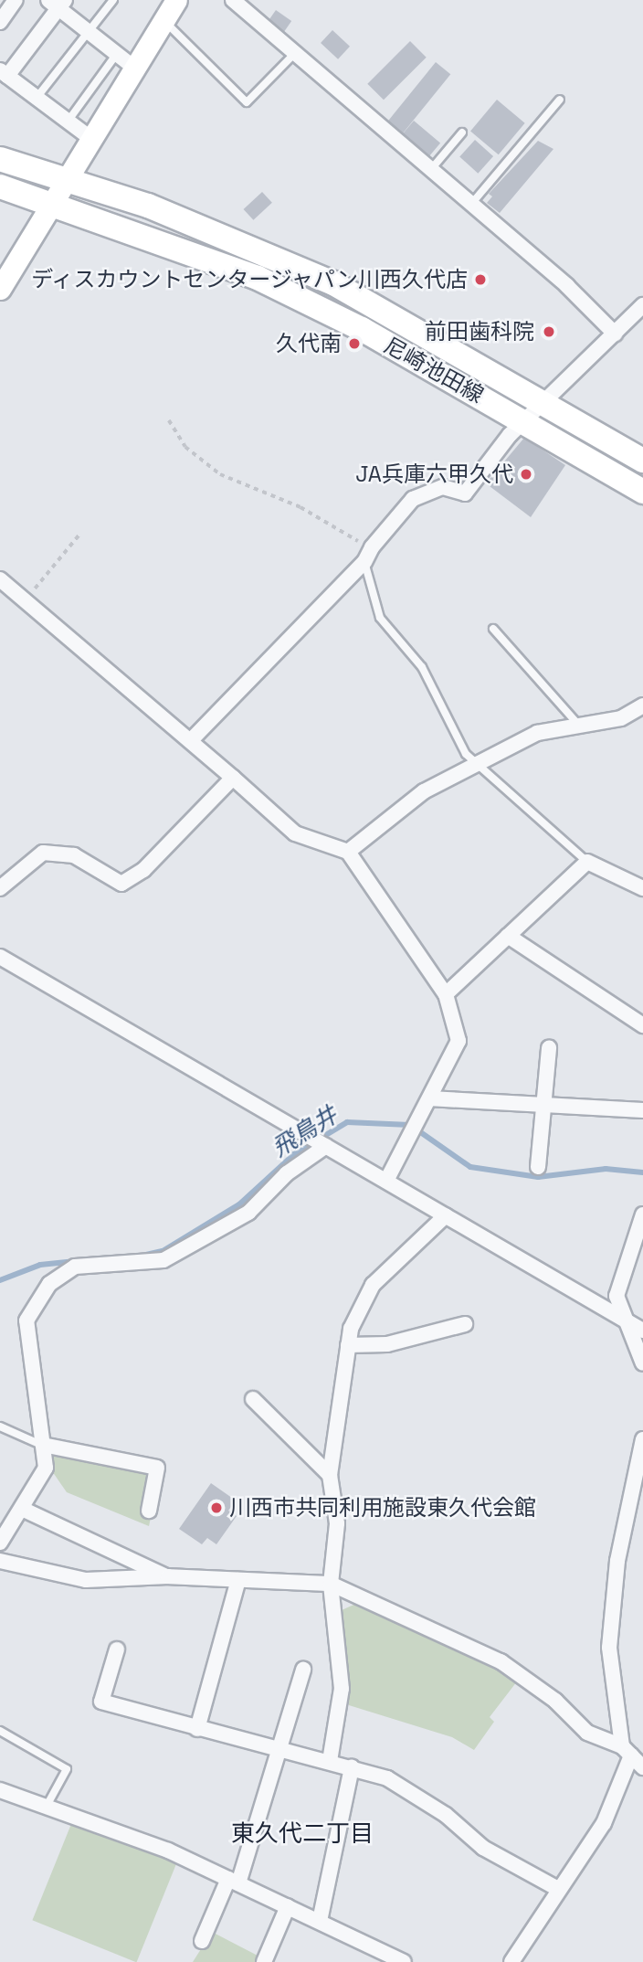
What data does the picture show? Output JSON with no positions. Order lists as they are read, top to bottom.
{
  "streets": {
    "main road": ["尼崎池田線"]
  },
  "districts": ["東久代二丁目"],
  "water": ["飛鳥井"],
  "places": [
    "ディスカウントセンタージャパン川西久代店",
    "前田歯科院",
    "久代南",
    "JA兵庫六甲久代",
    "川西市共同利用施設東久代会館"
  ]
}
